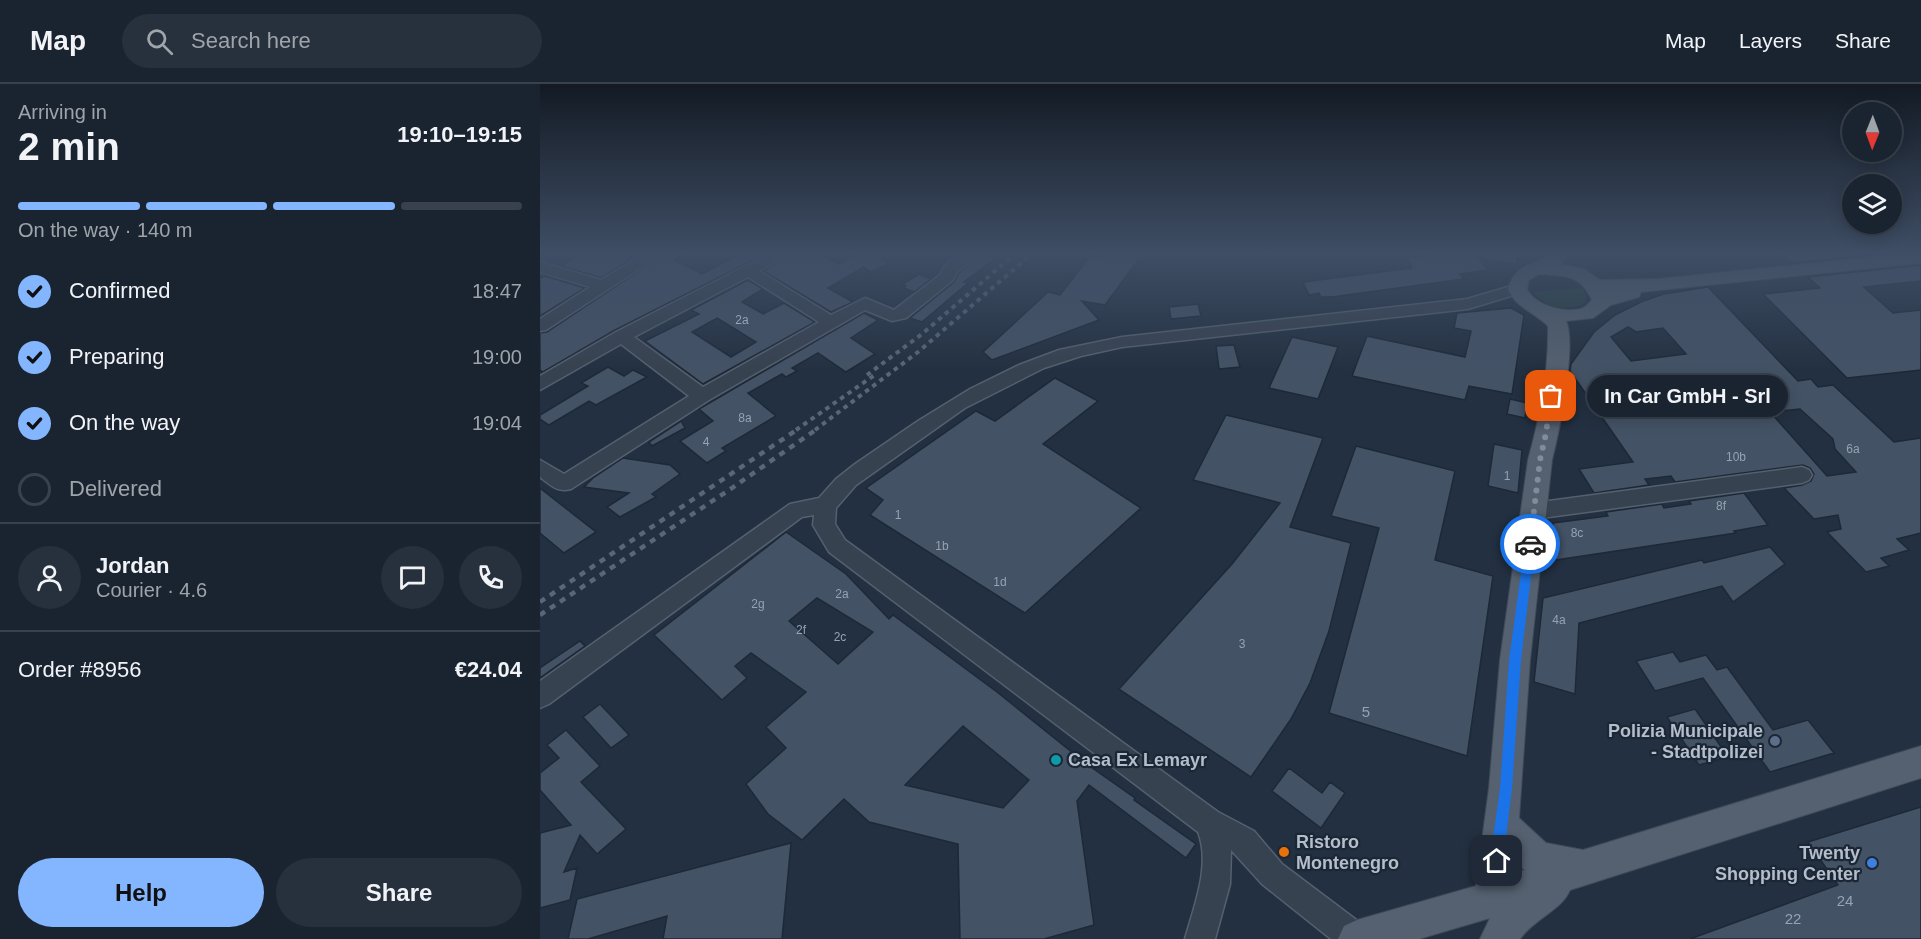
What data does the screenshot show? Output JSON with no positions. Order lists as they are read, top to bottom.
{
  "places": [
    "In Car GmbH - Srl",
    "Polizia Municipale - Stadtpolizei",
    "Casa Ex Lemayr",
    "Ristoro Montenegro",
    "Twenty Shopping Center"
  ],
  "house_numbers": [
    "2a",
    "8a",
    "4",
    "6a",
    "10b",
    "1",
    "8f",
    "1",
    "8c",
    "1b",
    "1d",
    "2a",
    "2g",
    "4a",
    "2f",
    "2c",
    "3",
    "5",
    "24",
    "22"
  ],
  "north": "bottom",
  "page": {
    "header": "Map",
    "search": "Search here",
    "nav": ["Map", "Layers", "Share"],
    "heading": ["2 min", "Arriving in", "19:10–19:15"],
    "panel": [
      "Jordan",
      "Courier · 4.6",
      "Order #8956",
      "€24.04"
    ],
    "bar": "On the way · 140 m",
    "list": [
      ["Confirmed", "18:47"],
      ["Preparing", "19:00"],
      ["On the way", "19:04"],
      "Delivered"
    ],
    "bubble": "In Car GmbH - Srl",
    "buttons": ["Help", "Share"]
  }
}
